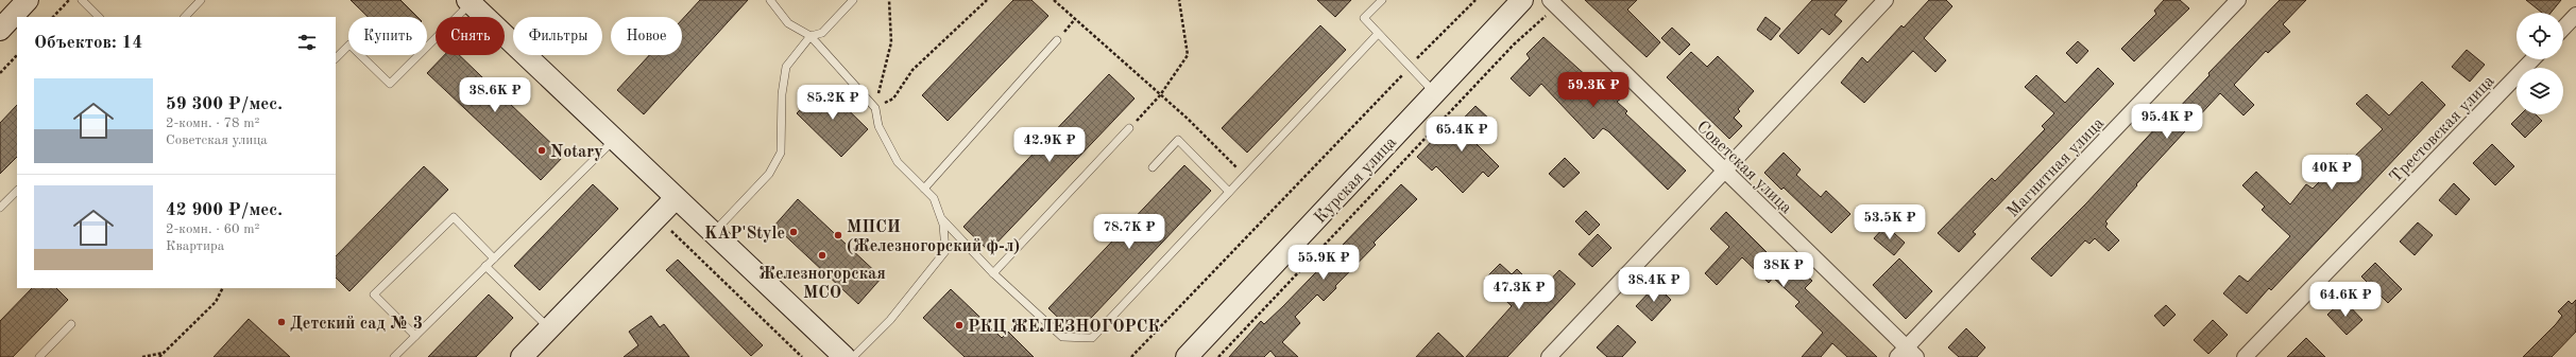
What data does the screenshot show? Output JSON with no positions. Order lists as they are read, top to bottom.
{
  "streets": {
    "main road": ["Курская улица"],
    "street": ["Трестовская улица", "Советская улица", "Магнитная улица"]
  },
  "crossings": [
    ["Советская улица", "Магнитная улица"]
  ],
  "places": [
    "Notary",
    "KAP'Style",
    "МПСИ (Железногорский ф-л)",
    "Железногорская МСО",
    "Детский сад № 3",
    "РКЦ ЖЕЛЕЗНОГОРСК"
  ],
  "page": {
    "chip": [
      "Купить",
      "Снять",
      "Фильтры",
      "Новое"
    ],
    "heading": "Объектов: 14",
    "list": [
      {
        "name": "59 300 ₽/мес.",
        "note": "2-комн. · 78 m² · Советская улица"
      },
      {
        "name": "42 900 ₽/мес.",
        "note": "2-комн. · 60 m² · Квартира"
      }
    ],
    "price": [
      "59.3K ₽",
      "38.6K ₽",
      "85.2K ₽",
      "95.4K ₽",
      "65.4K ₽",
      "42.9K ₽",
      "40K ₽",
      "53.5K ₽",
      "78.7K ₽",
      "55.9K ₽",
      "38K ₽",
      "38.4K ₽",
      "47.3K ₽",
      "64.6K ₽"
    ]
  }
}
